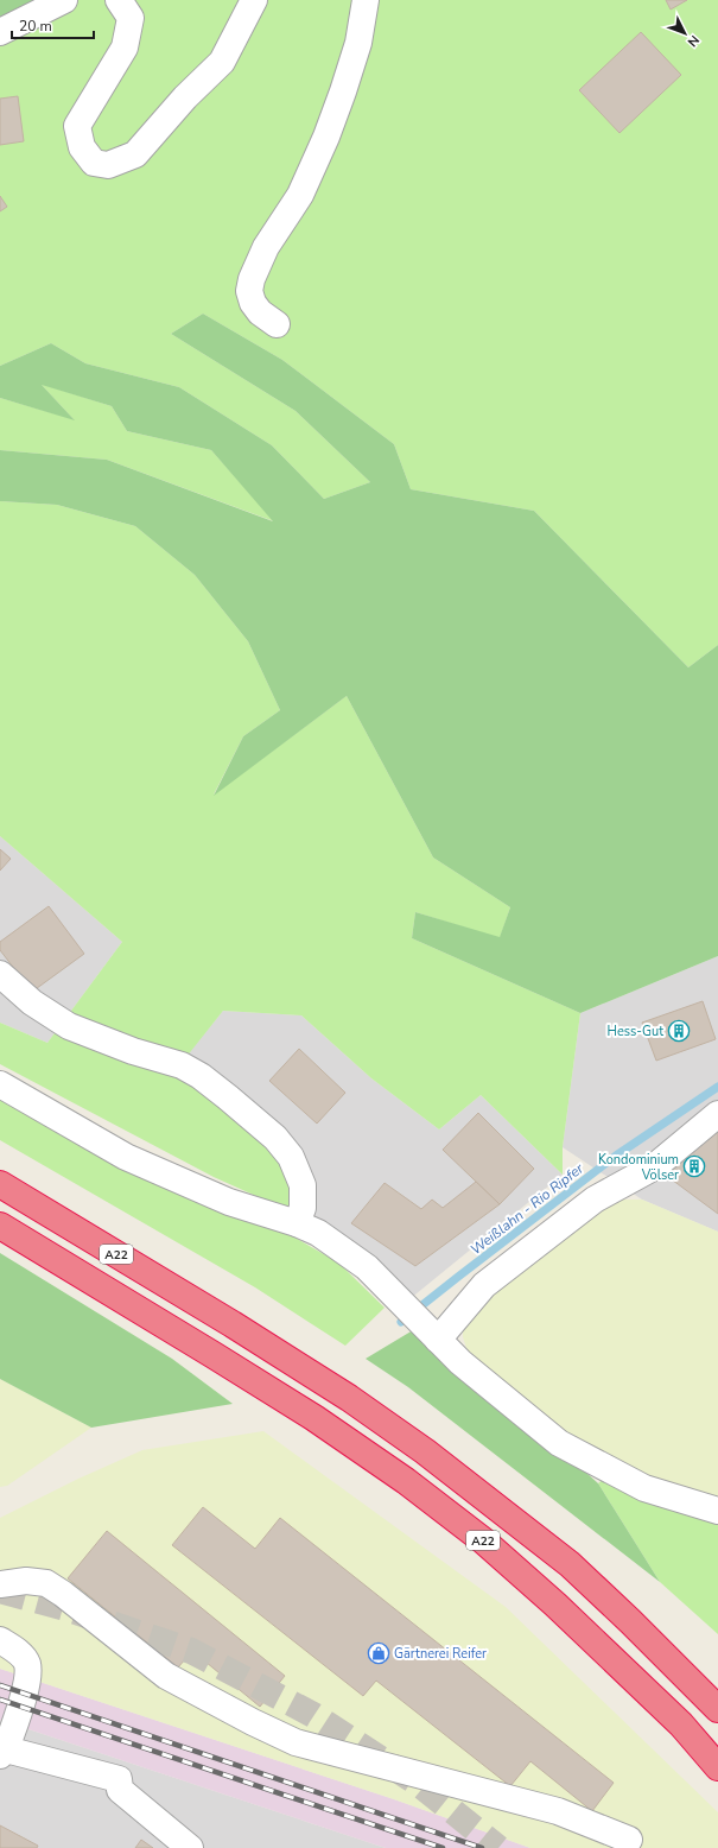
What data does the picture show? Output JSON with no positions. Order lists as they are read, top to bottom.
{
  "streets": {
    "highway": ["A22"]
  },
  "water": ["Weißlahn - Rio Ripfer"],
  "places": {
    "building": ["Hess-Gut", "Kondominium Völser"],
    "shop": ["Gärtnerei Reifer"]
  },
  "scale_bar": "20 m",
  "north": "bottom right"
}
